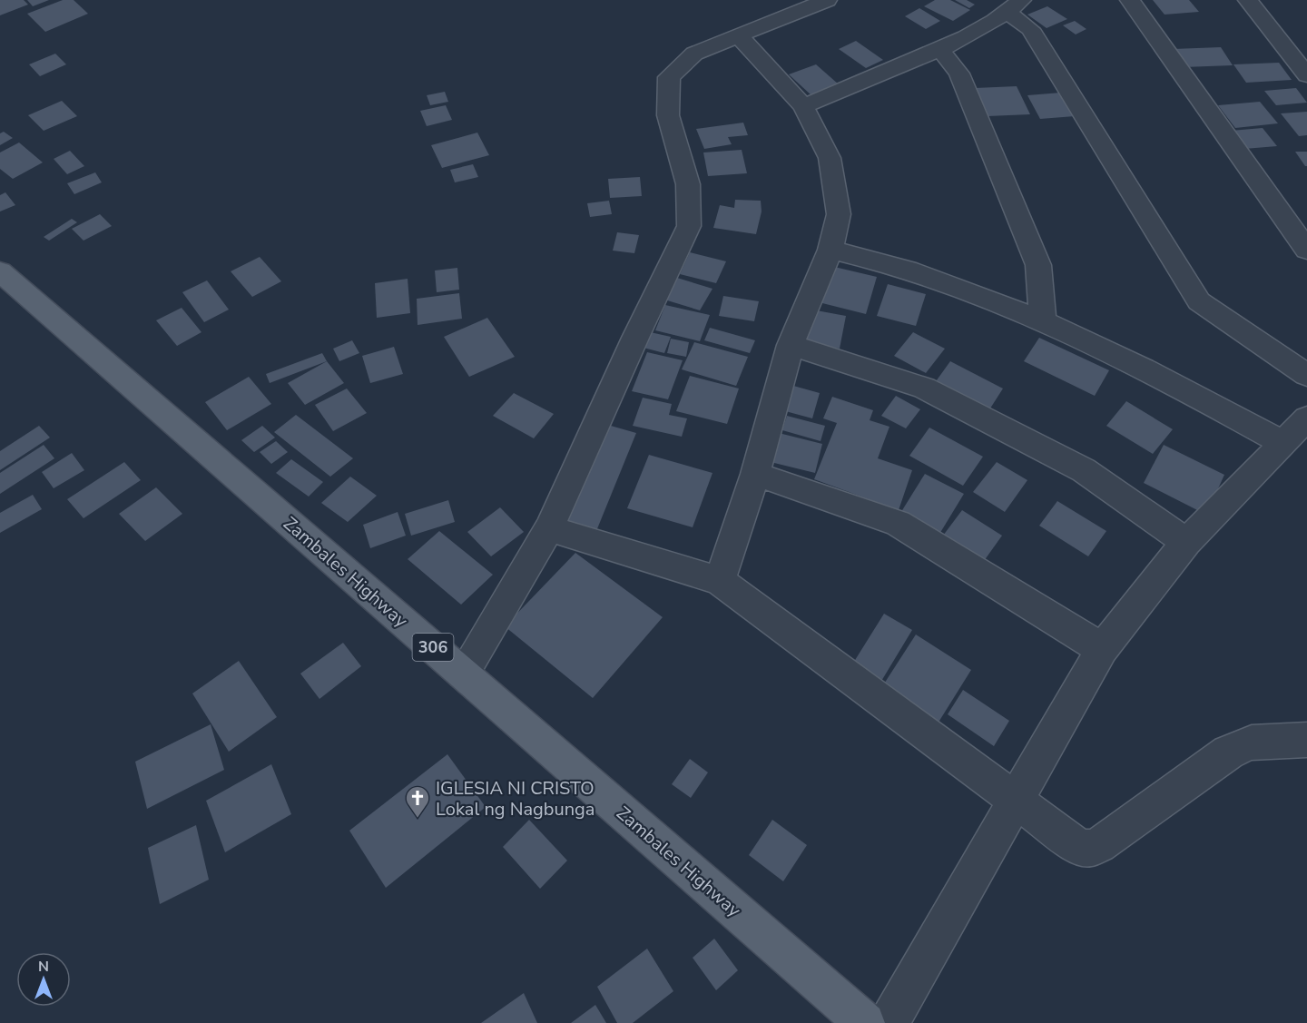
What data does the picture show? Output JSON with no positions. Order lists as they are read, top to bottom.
{
  "streets": {
    "main road": ["Zambales Highway", "306"]
  },
  "places": {
    "church": ["IGLESIA NI CRISTO Lokal ng Nagbunga"]
  },
  "north": "top"
}
